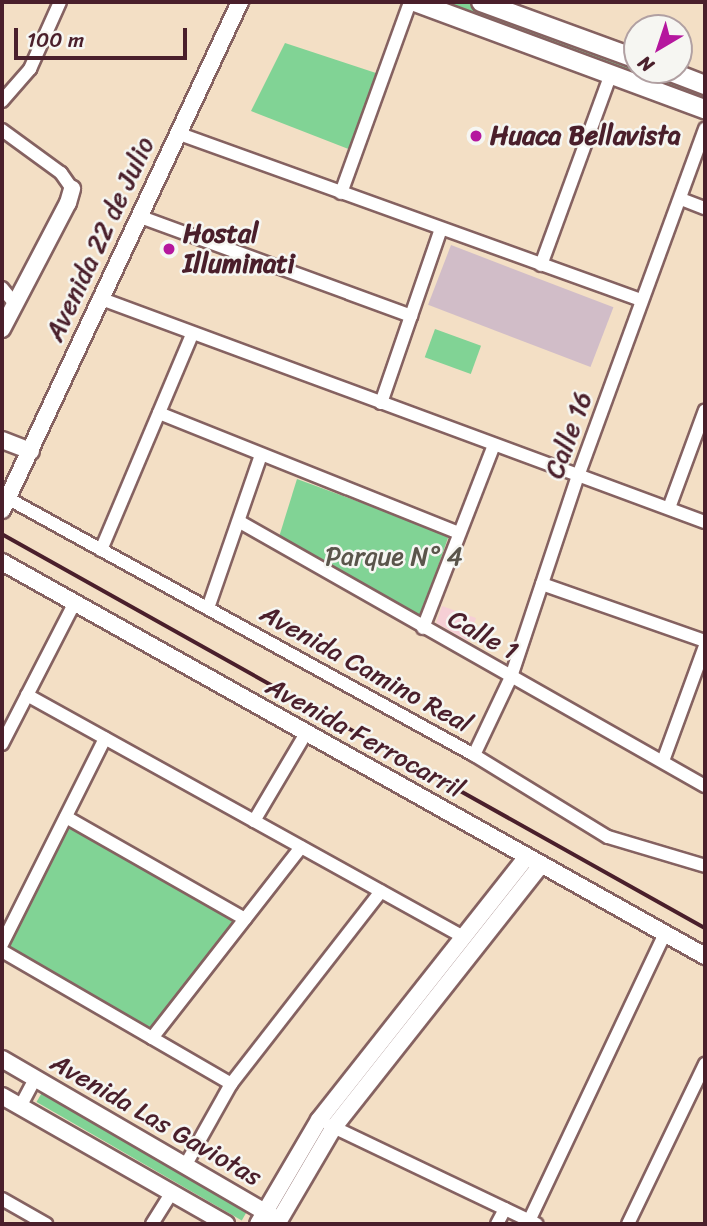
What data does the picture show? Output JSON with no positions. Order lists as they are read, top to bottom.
{
  "streets": {
    "street": [
      "Avenida 22 de Julio",
      "Calle 16",
      "Calle 1",
      "Avenida Camino Real",
      "Avenida Ferrocarril",
      "Avenida Las Gaviotas"
    ]
  },
  "crossings": [
    ["Avenida 22 de Julio", "Avenida Camino Real"],
    ["Calle 16", "Calle 1"],
    ["Calle 16", "Avenida Camino Real"]
  ],
  "parks": ["Parque N° 4"],
  "places": ["Huaca Bellavista", "Hostal Illuminati"],
  "scale_bar": "100 m",
  "north": "bottom left"
}
